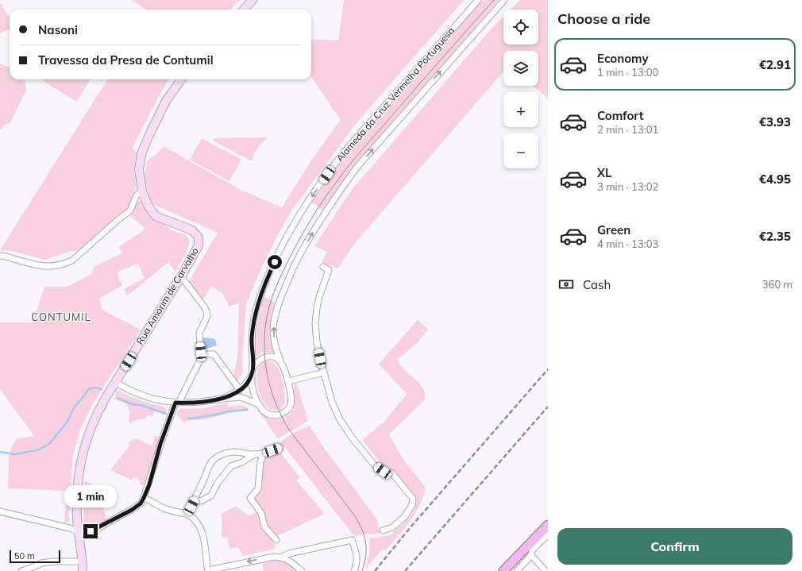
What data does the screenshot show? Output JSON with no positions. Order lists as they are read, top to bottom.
{
  "streets": {
    "street": ["Alameda da Cruz Vermelha Portuguesa", "Rua Amorim de Carvalho"]
  },
  "districts": ["CONTUMIL"],
  "scale_bar": "50 m",
  "page": {
    "heading": "Choose a ride",
    "map_buttons": ["+", "−"],
    "banner": ["Nasoni", "Travessa da Presa de Contumil"],
    "list": [
      {
        "name": "Economy",
        "note": "1 min · 13:00",
        "value": "€2.91"
      },
      {
        "name": "Comfort",
        "note": "2 min · 13:01",
        "value": "€3.93"
      },
      {
        "name": "XL",
        "note": "3 min · 13:02",
        "value": "€4.95"
      },
      {
        "name": "Green",
        "note": "4 min · 13:03",
        "value": "€2.35"
      }
    ],
    "pay": ["Cash", "360 m"],
    "bubble": "1 min",
    "buttons": "Confirm",
    "scale": "50 m"
  }
}
